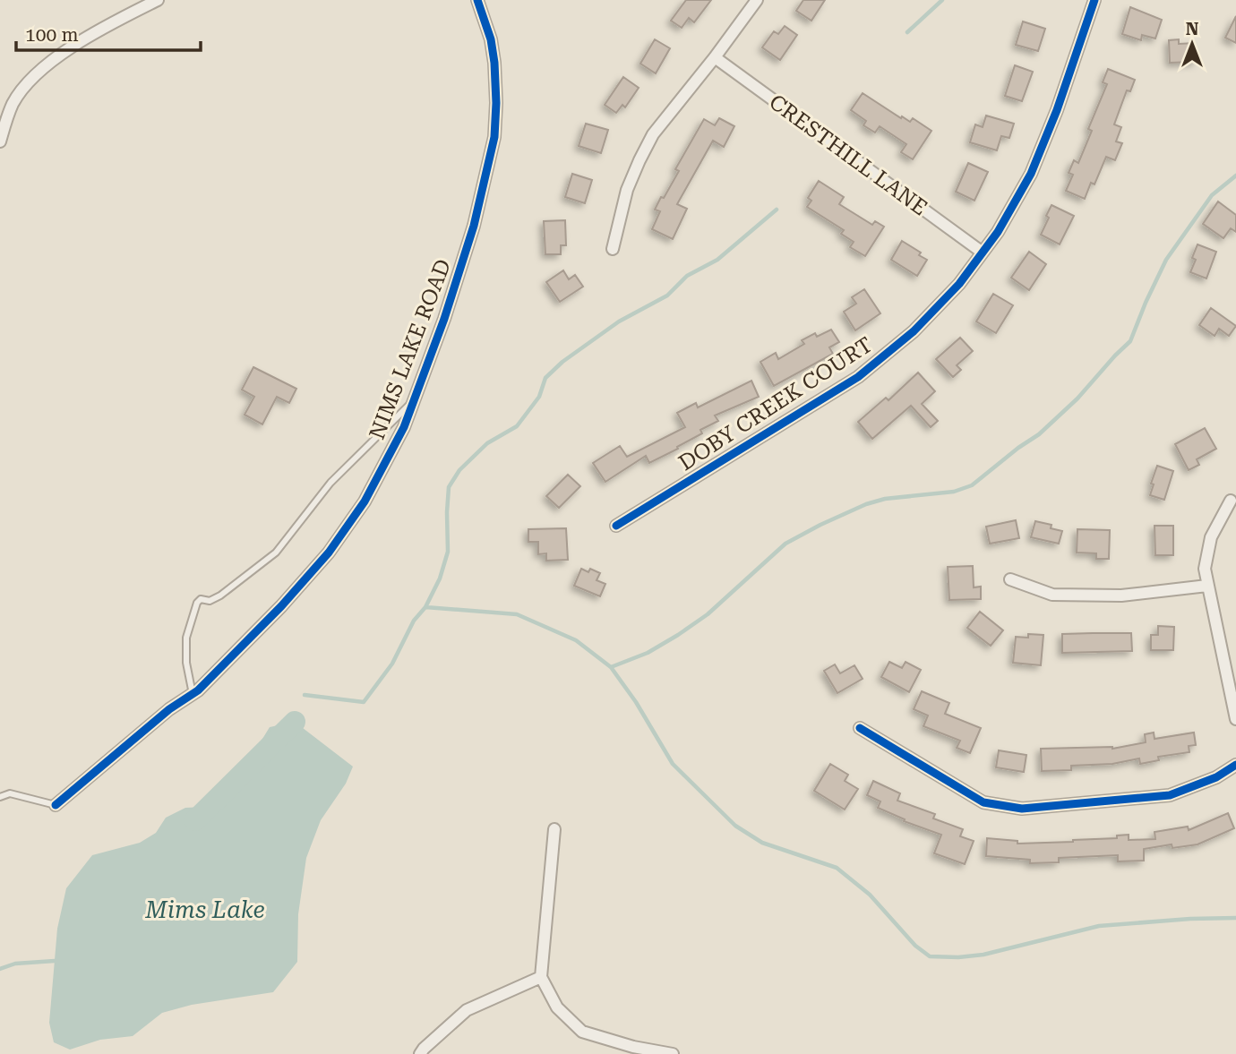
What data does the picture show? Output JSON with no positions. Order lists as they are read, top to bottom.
{
  "streets": {
    "street": ["CRESTHILL LANE", "NIMS LAKE ROAD", "DOBY CREEK COURT"]
  },
  "crossings": [
    ["CRESTHILL LANE", "DOBY CREEK COURT"]
  ],
  "water": ["Mims Lake"],
  "scale_bar": "100 m",
  "north": "top"
}
